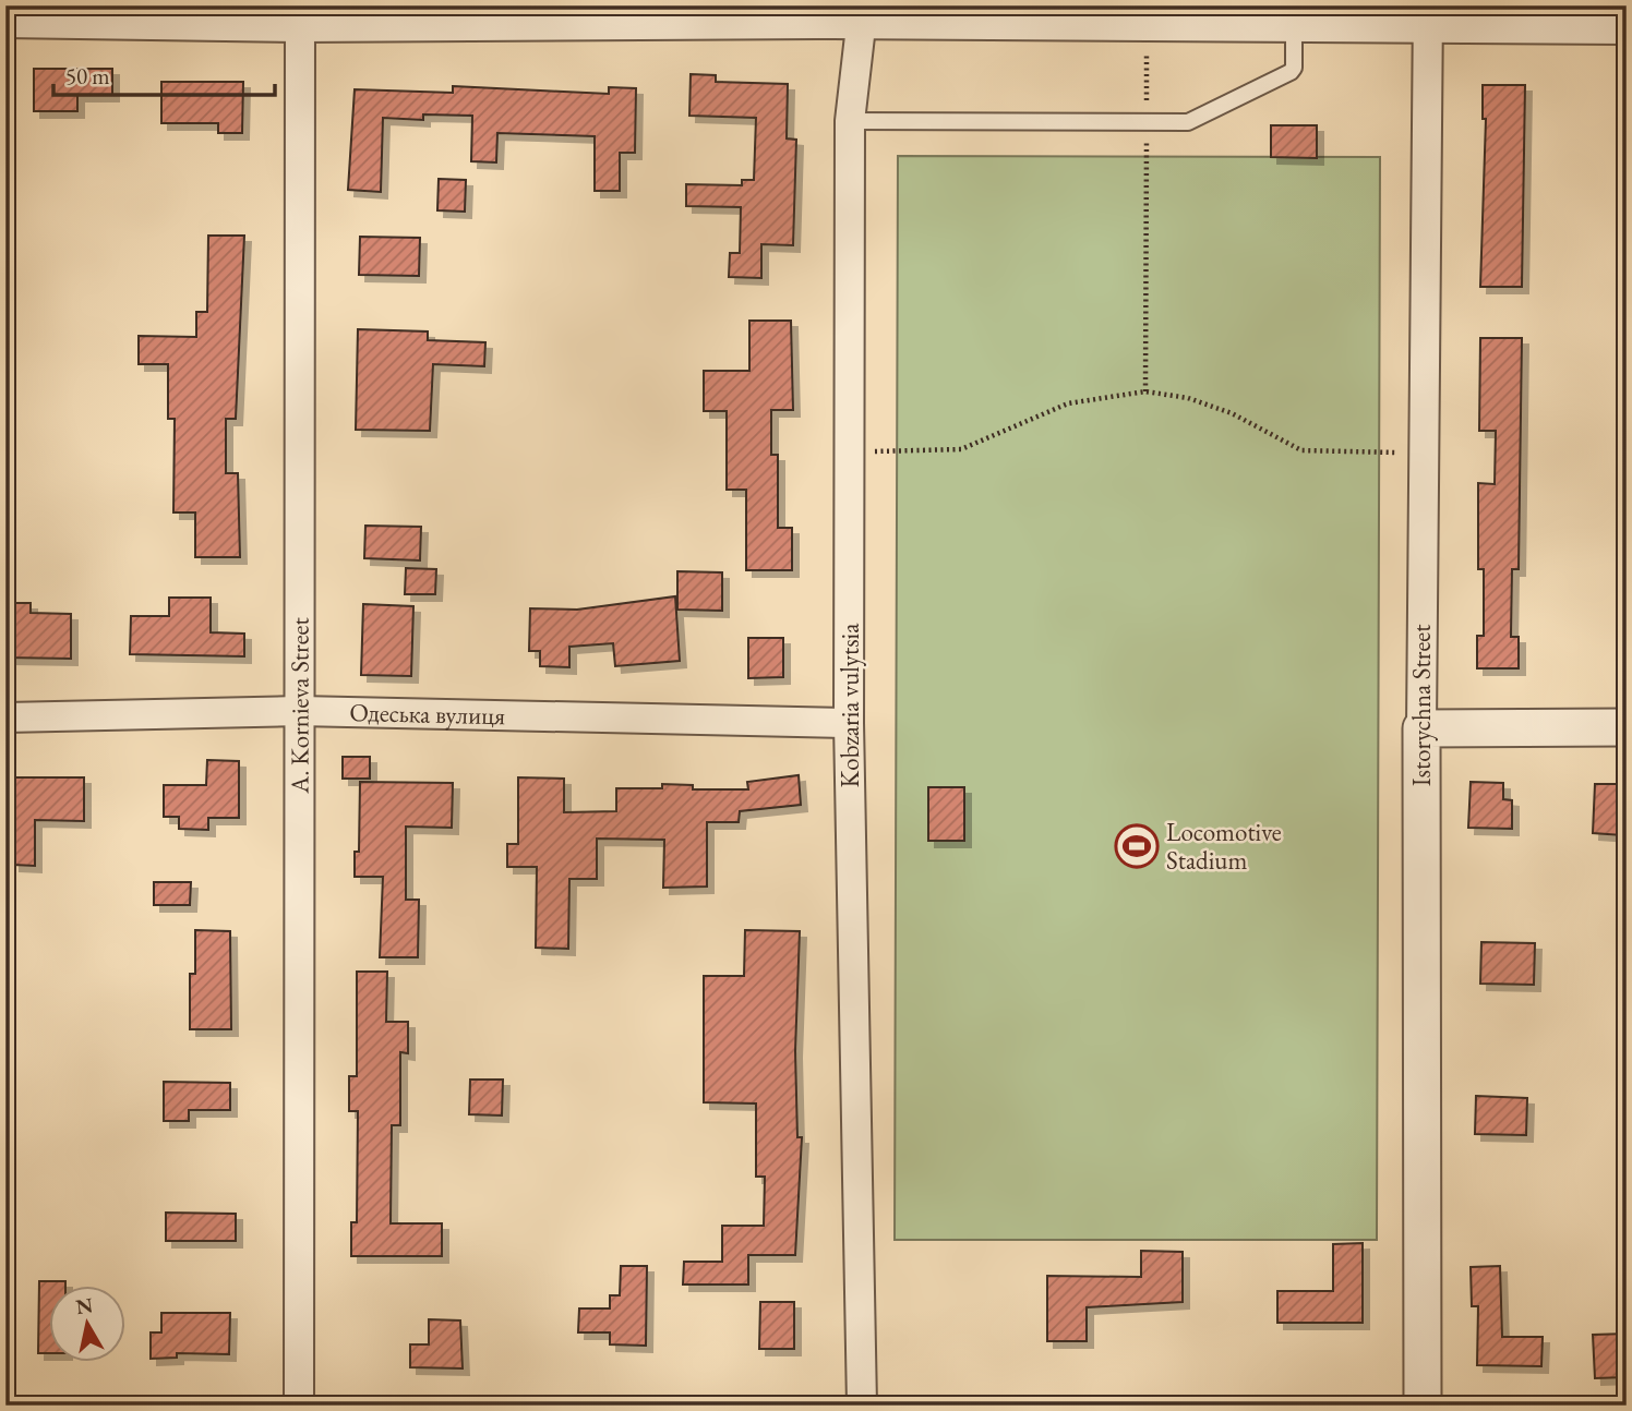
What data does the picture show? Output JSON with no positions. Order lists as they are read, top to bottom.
{
  "streets": {
    "street": [
      "A. Kornieva Street",
      "Kobzaria vulytsia",
      "Istorychna Street",
      "Одеська вулиця"
    ]
  },
  "crossings": [
    ["A. Kornieva Street", "Одеська вулиця"],
    ["Kobzaria vulytsia", "Одеська вулиця"]
  ],
  "places": {
    "sports": ["Locomotive Stadium"]
  },
  "scale_bar": "50 m",
  "north": "top"
}
